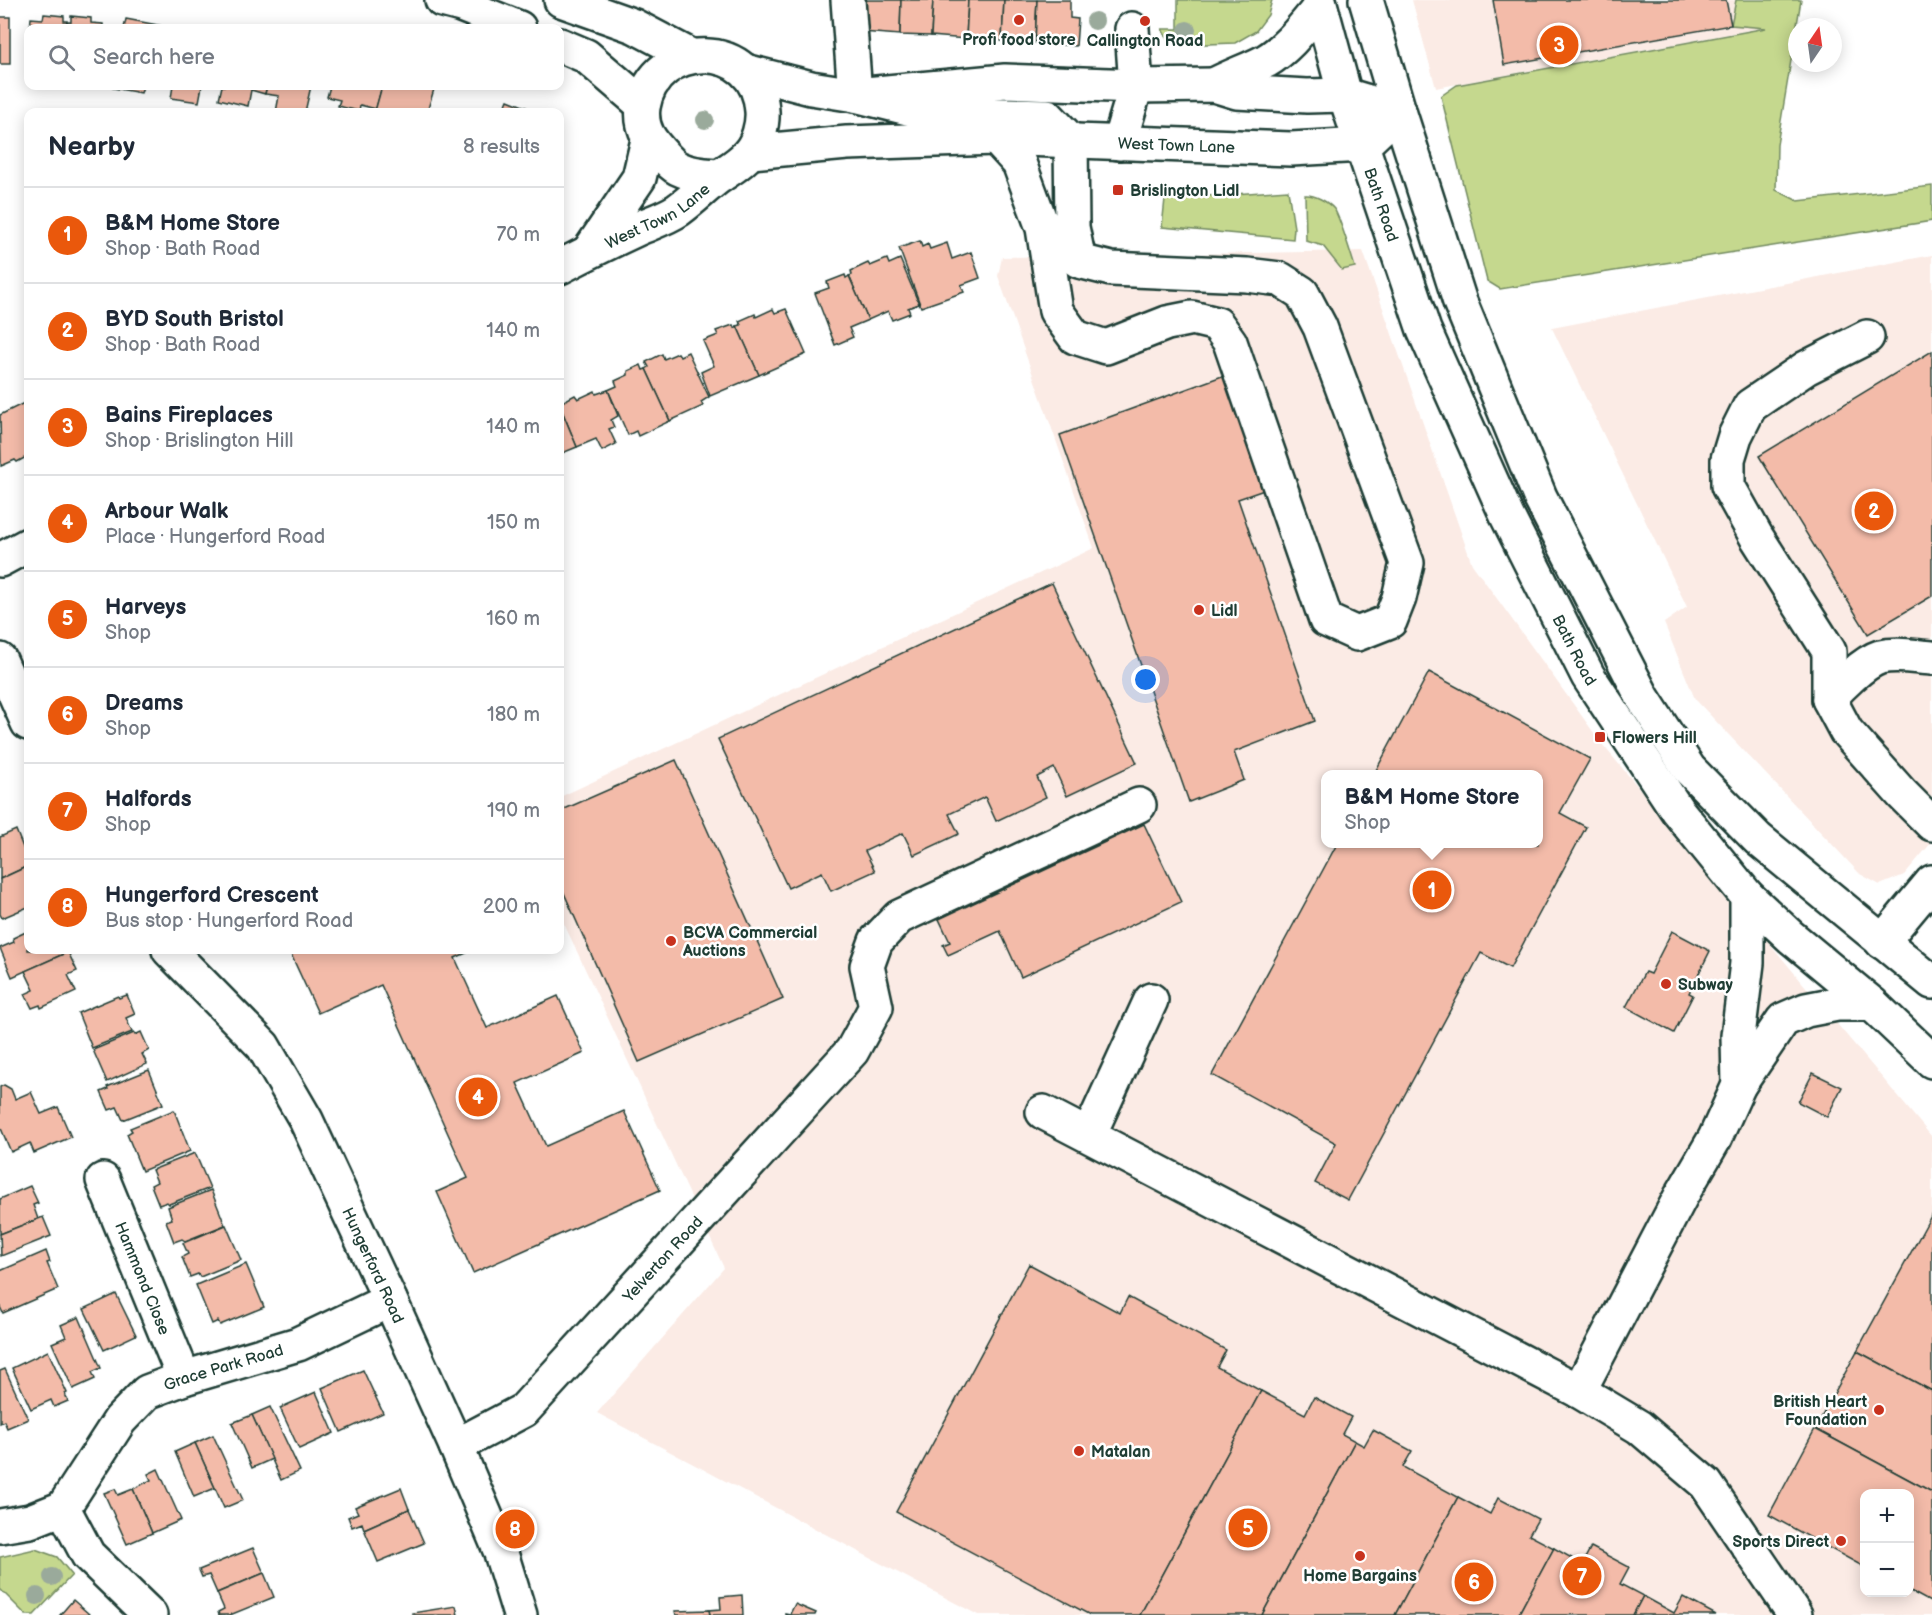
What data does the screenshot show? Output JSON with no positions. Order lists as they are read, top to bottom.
{
  "streets": {
    "main road": [
      "West Town Lane",
      "Bath Road",
      "Yelverton Road",
      "Hungerford Road",
      "Hammond Close",
      "Grace Park Road"
    ]
  },
  "crossings": [
    ["West Town Lane", "Bath Road"],
    ["Yelverton Road", "Hungerford Road"],
    ["Hungerford Road", "Grace Park Road"],
    ["Hammond Close", "Grace Park Road"]
  ],
  "places": {
    "other": [
      "Profi food store",
      "Callington Road",
      "Lidl",
      "BCVA Commercial Auctions",
      "Subway",
      "British Heart Foundation",
      "Matalan",
      "Sports Direct",
      "Home Bargains"
    ],
    "transit": ["Brislington Lidl", "Flowers Hill"]
  },
  "north": "top",
  "page": {
    "pins": [
      "3",
      "2",
      "1",
      "4",
      "5",
      "8",
      "7",
      "6"
    ],
    "search": "Search here",
    "heading": ["Nearby", "8 results"],
    "list": [
      {
        "mark": "1",
        "name": "B&M Home Store",
        "note": "Shop · Bath Road",
        "value": "70 m"
      },
      {
        "mark": "2",
        "name": "BYD South Bristol",
        "note": "Shop · Bath Road",
        "value": "140 m"
      },
      {
        "mark": "3",
        "name": "Bains Fireplaces",
        "note": "Shop · Brislington Hill",
        "value": "140 m"
      },
      {
        "mark": "4",
        "name": "Arbour Walk",
        "note": "Place · Hungerford Road",
        "value": "150 m"
      },
      {
        "mark": "5",
        "name": "Harveys",
        "note": "Shop",
        "value": "160 m"
      },
      {
        "mark": "6",
        "name": "Dreams",
        "note": "Shop",
        "value": "180 m"
      },
      {
        "mark": "7",
        "name": "Halfords",
        "note": "Shop",
        "value": "190 m"
      },
      {
        "mark": "8",
        "name": "Hungerford Crescent",
        "note": "Bus stop · Hungerford Road",
        "value": "200 m"
      }
    ],
    "popup": ["B&M Home Store", "Shop"],
    "map_buttons": ["+", "−"]
  }
}
